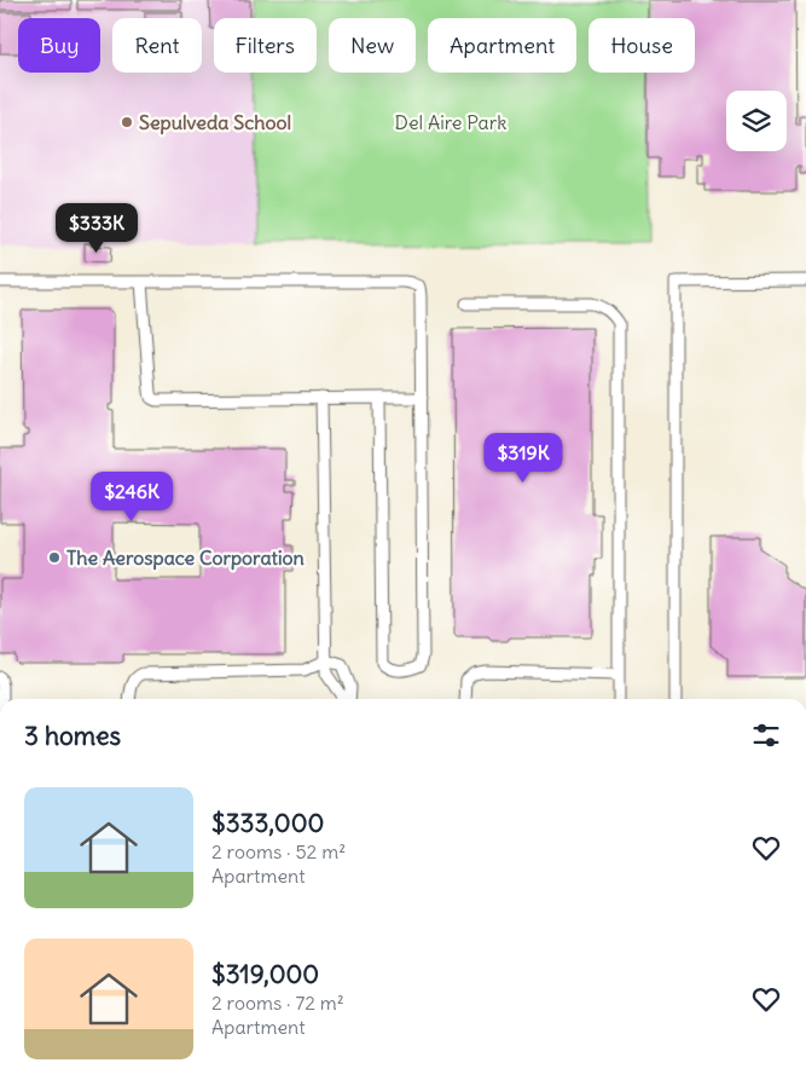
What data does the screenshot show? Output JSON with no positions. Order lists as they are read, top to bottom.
{
  "parks": ["Del Aire Park"],
  "places": ["Sepulveda School", "The Aerospace Corporation"],
  "page": {
    "chip": [
      "Buy",
      "Rent",
      "Filters",
      "New",
      "Apartment",
      "House"
    ],
    "price": ["$333K", "$319K", "$246K"],
    "heading": "3 homes",
    "list": [
      {
        "name": "$333,000",
        "note": "2 rooms · 52 m² · Apartment"
      },
      {
        "name": "$319,000",
        "note": "2 rooms · 72 m² · Apartment"
      }
    ]
  }
}
